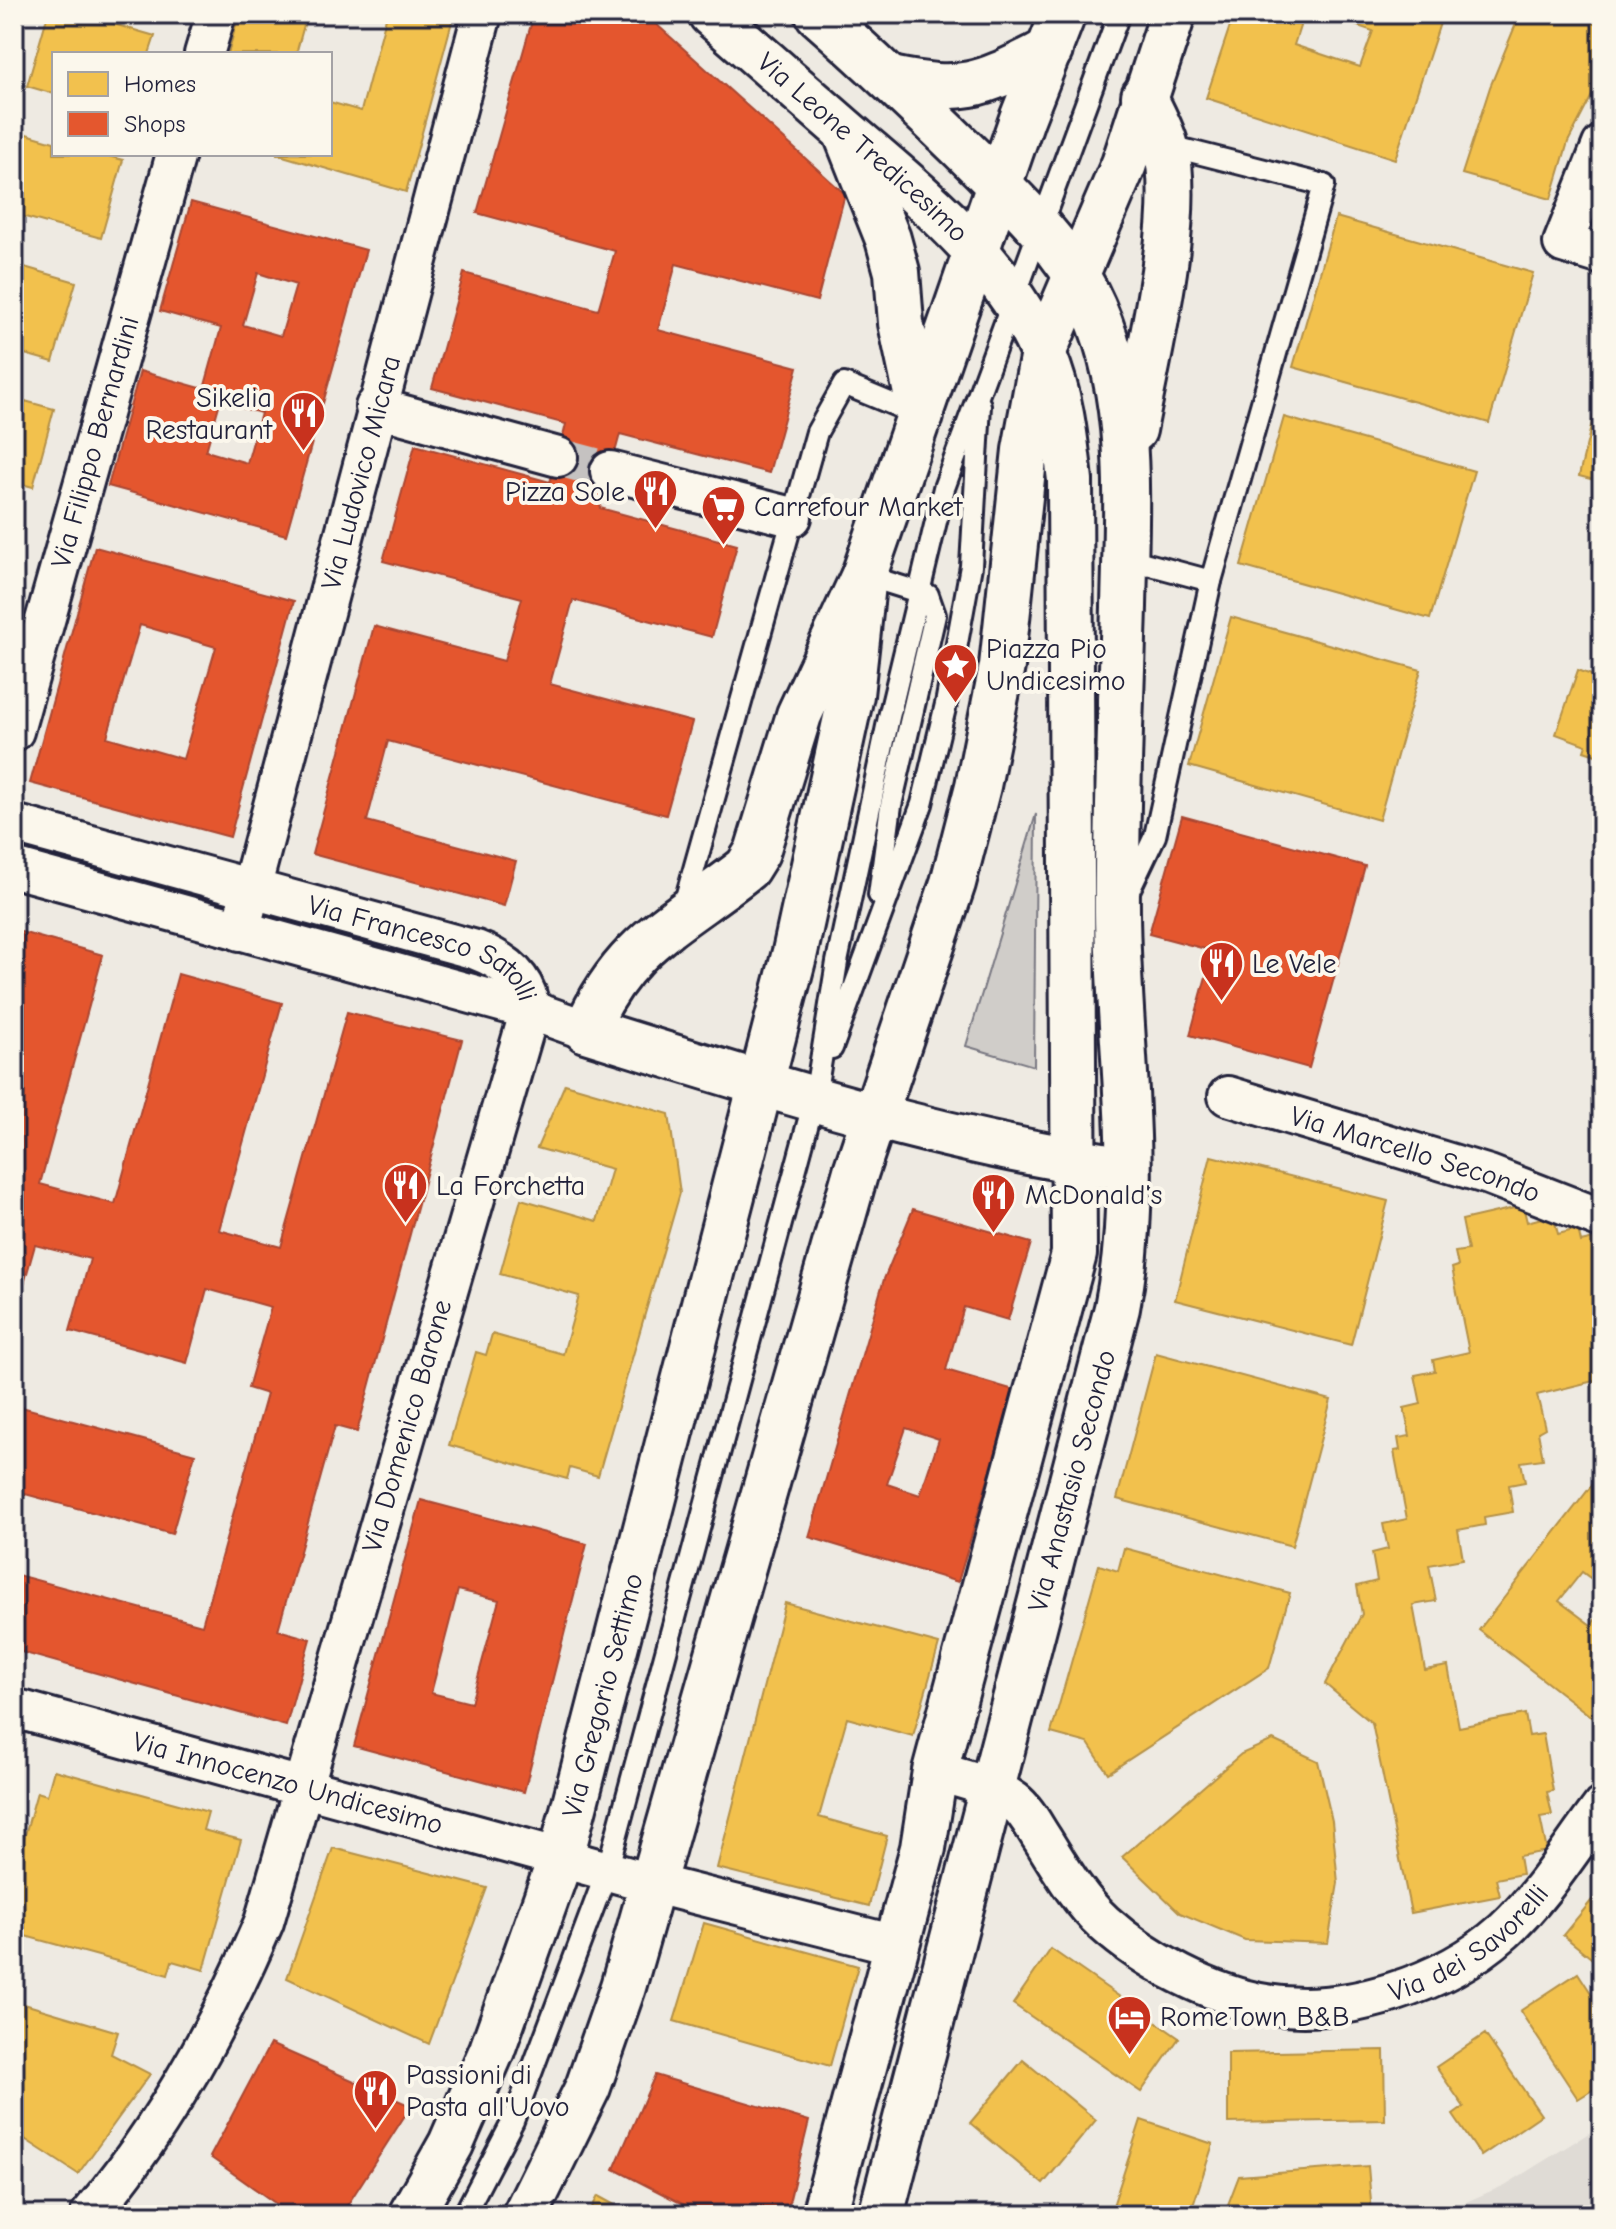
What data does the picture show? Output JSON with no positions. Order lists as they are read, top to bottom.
{
  "streets": {
    "main road": ["Via Leone Tredicesimo", "Via Anastasio Secondo", "Via Gregorio Settimo"],
    "street": [
      "Via Filippo Bernardini",
      "Via Ludovico Micara",
      "Via Francesco Satolli",
      "Via Marcello Secondo",
      "Via Domenico Barone",
      "Via Innocenzo Undicesimo",
      "Via dei Savorelli"
    ]
  },
  "crossings": [
    ["Via Ludovico Micara", "Via Francesco Satolli"],
    ["Via Francesco Satolli", "Via Domenico Barone"],
    ["Via Domenico Barone", "Via Innocenzo Undicesimo"],
    ["Via Anastasio Secondo", "Via Innocenzo Undicesimo"],
    ["Via Anastasio Secondo", "Via dei Savorelli"],
    ["Via Gregorio Settimo", "Via Innocenzo Undicesimo"]
  ],
  "places": {
    "restaurant": [
      "Sikelia Restaurant",
      "Pizza Sole",
      "Le Vele",
      "La Forchetta",
      "McDonald's",
      "Passioni di Pasta all'Uovo"
    ],
    "supermarket": ["Carrefour Market"],
    "place": ["Piazza Pio Undicesimo"],
    "hotel": ["RomeTown B&B"]
  },
  "legend": ["Homes", "Shops"]
}
